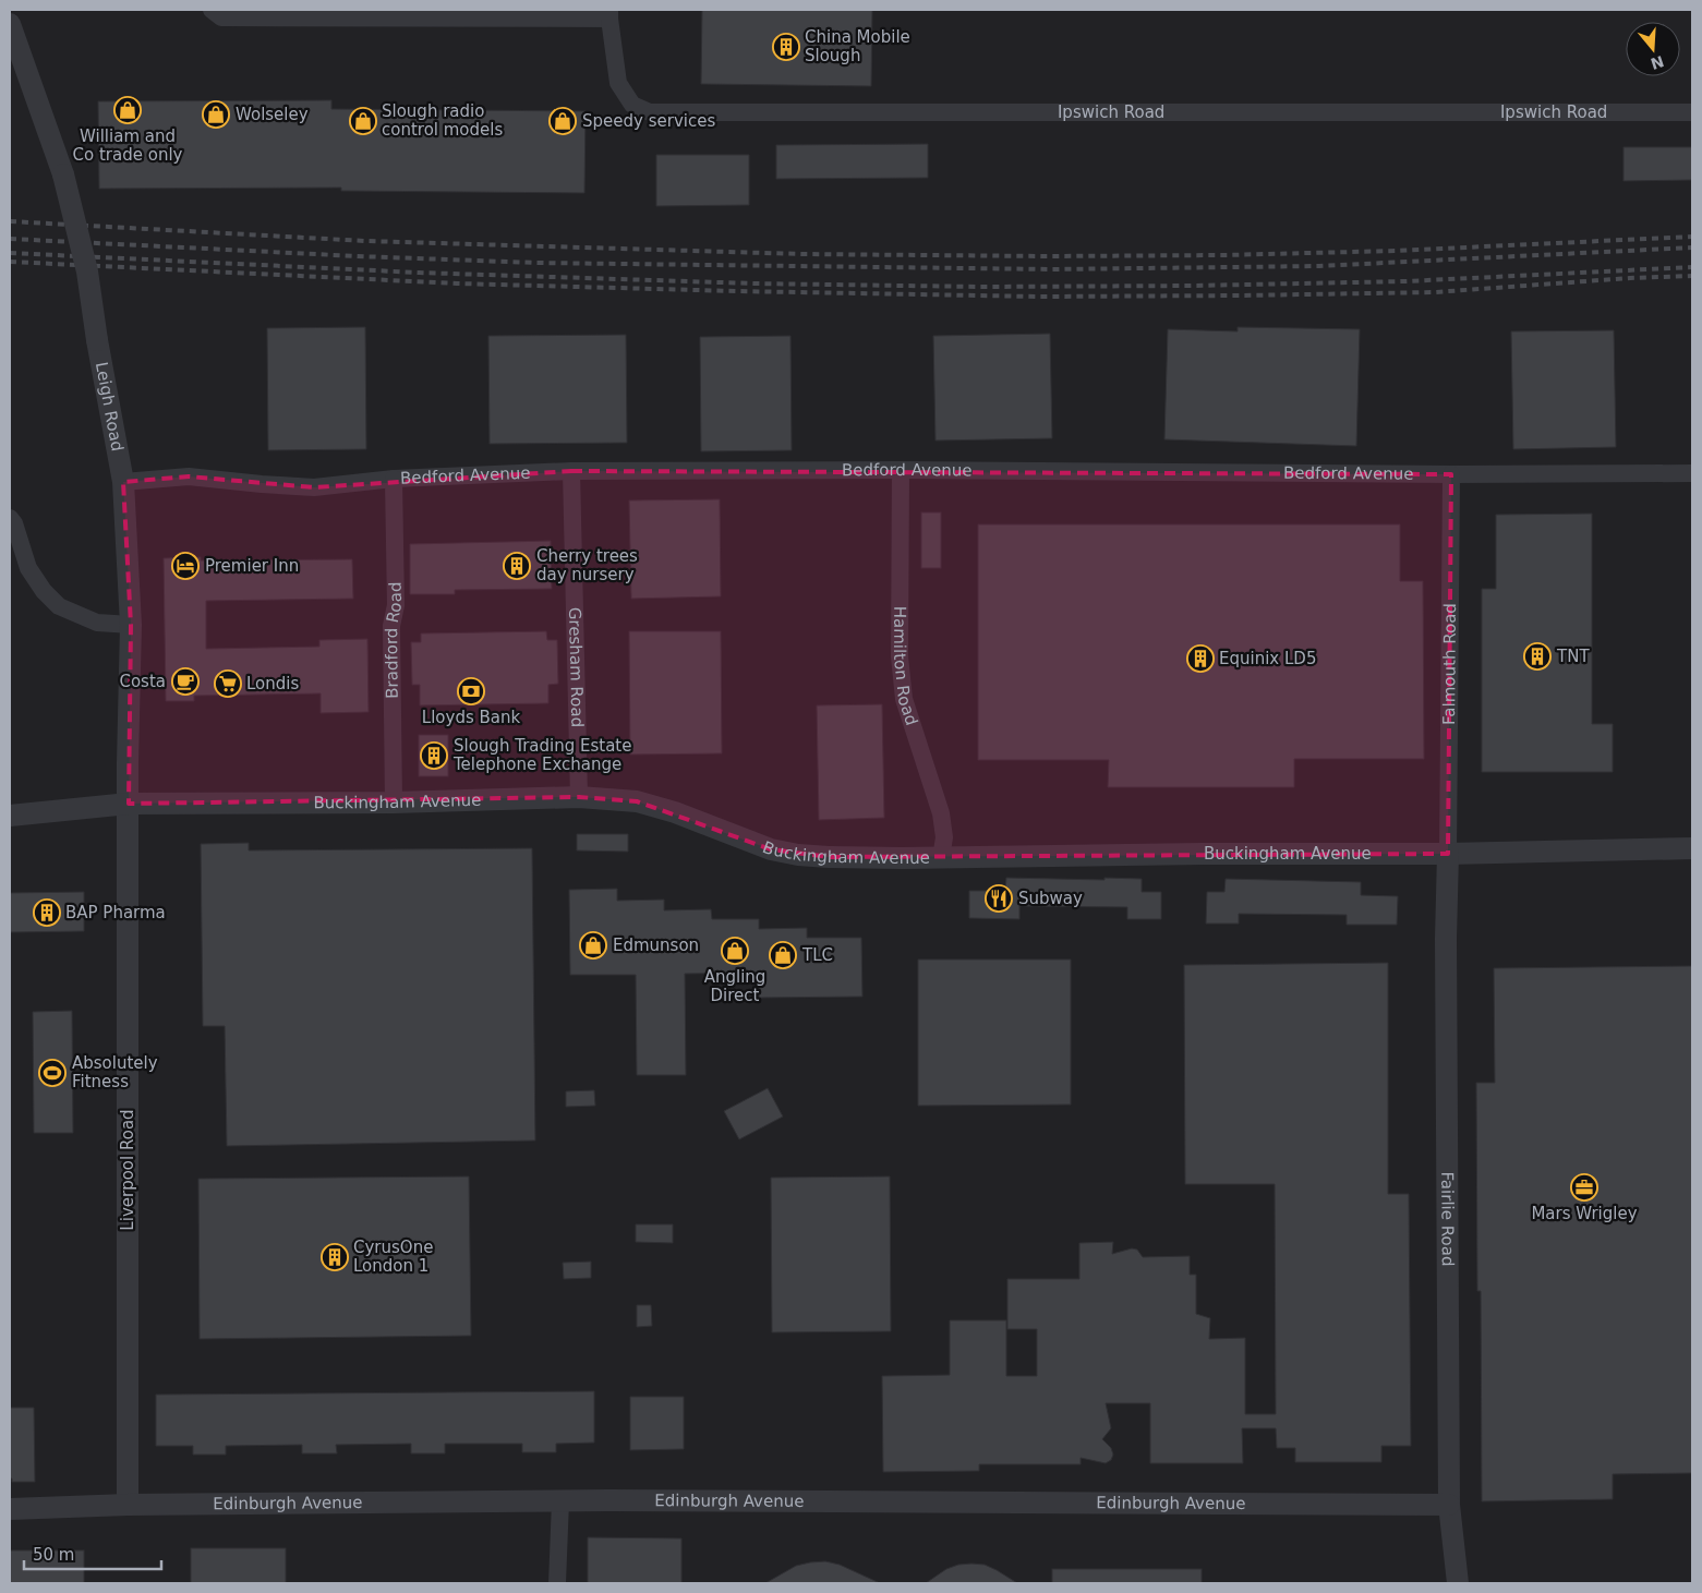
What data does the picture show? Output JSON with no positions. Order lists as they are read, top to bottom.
{
  "streets": {
    "street": [
      "Ipswich Road",
      "Leigh Road",
      "Bedford Avenue",
      "Bradford Road",
      "Falmouth Road",
      "Gresham Road",
      "Hamilton Road",
      "Buckingham Avenue",
      "Liverpool Road",
      "Fairlie Road",
      "Edinburgh Avenue"
    ]
  },
  "crossings": [
    ["Leigh Road", "Bedford Avenue"],
    ["Leigh Road", "Buckingham Avenue"],
    ["Leigh Road", "Liverpool Road"],
    ["Bedford Avenue", "Bradford Road"],
    ["Bedford Avenue", "Falmouth Road"],
    ["Bedford Avenue", "Gresham Road"],
    ["Bedford Avenue", "Hamilton Road"],
    ["Bradford Road", "Buckingham Avenue"],
    ["Falmouth Road", "Buckingham Avenue"],
    ["Falmouth Road", "Fairlie Road"],
    ["Gresham Road", "Buckingham Avenue"],
    ["Hamilton Road", "Buckingham Avenue"],
    ["Buckingham Avenue", "Liverpool Road"],
    ["Buckingham Avenue", "Fairlie Road"],
    ["Liverpool Road", "Edinburgh Avenue"],
    ["Fairlie Road", "Edinburgh Avenue"]
  ],
  "places": {
    "building": [
      "China Mobile Slough",
      "Cherry trees day nursery",
      "TNT",
      "Equinix LD5",
      "Slough Trading Estate Telephone Exchange",
      "BAP Pharma",
      "CyrusOne London 1"
    ],
    "shop": [
      "William and Co trade only",
      "Wolseley",
      "Slough radio control models",
      "Speedy services",
      "Edmunson",
      "Angling Direct",
      "TLC"
    ],
    "hotel": ["Premier Inn"],
    "cafe": ["Costa"],
    "supermarket": ["Londis"],
    "bank": ["Lloyds Bank"],
    "restaurant": ["Subway"],
    "sports": ["Absolutely Fitness"],
    "office": ["Mars Wrigley"]
  },
  "scale_bar": "50 m",
  "north": "bottom"
}
